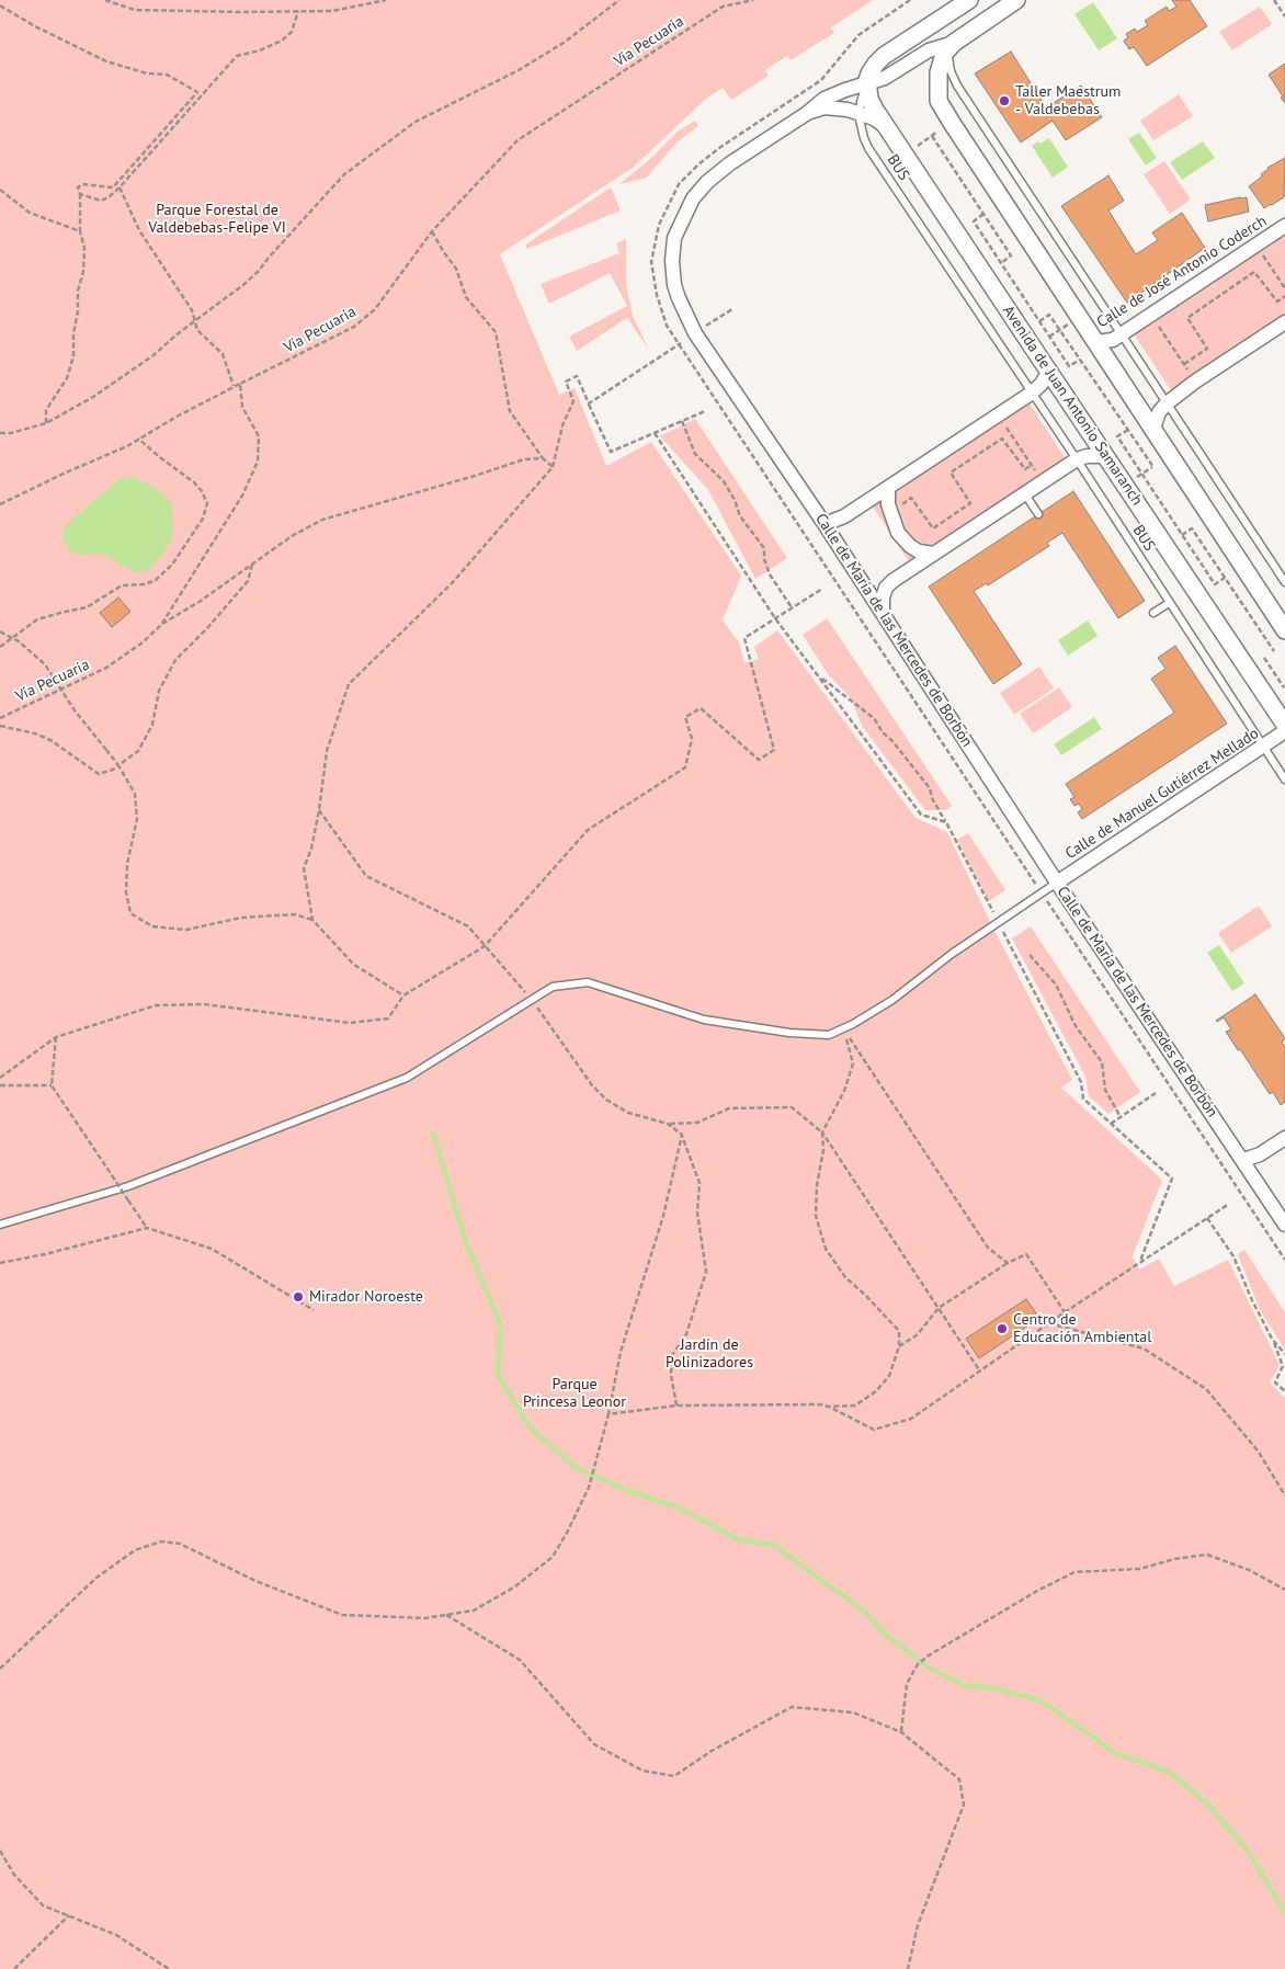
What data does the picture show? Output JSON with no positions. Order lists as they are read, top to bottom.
{
  "streets": {
    "street": [
      "Calle de José Antonio Coderch",
      "Avenida de Juan Antonio Samaranch",
      "Calle de María de las Mercedes de Borbón",
      "Calle de Manuel Gutiérrez Mellado"
    ],
    "lane": ["BUS"],
    "path": ["Vía Pecuaria"]
  },
  "crossings": [
    ["BUS", "Calle de Manuel Gutiérrez Mellado"],
    ["Avenida de Juan Antonio Samaranch", "Calle de María de las Mercedes de Borbón"],
    ["Calle de María de las Mercedes de Borbón", "Calle de Manuel Gutiérrez Mellado"]
  ],
  "parks": ["Parque Forestal de Valdebebas-Felipe VI", "Jardín de Polinizadores", "Parque Princesa Leonor"],
  "places": ["Taller Maestrum - Valdebebas", "Mirador Noroeste", "Centro de Educación Ambiental"]
}
